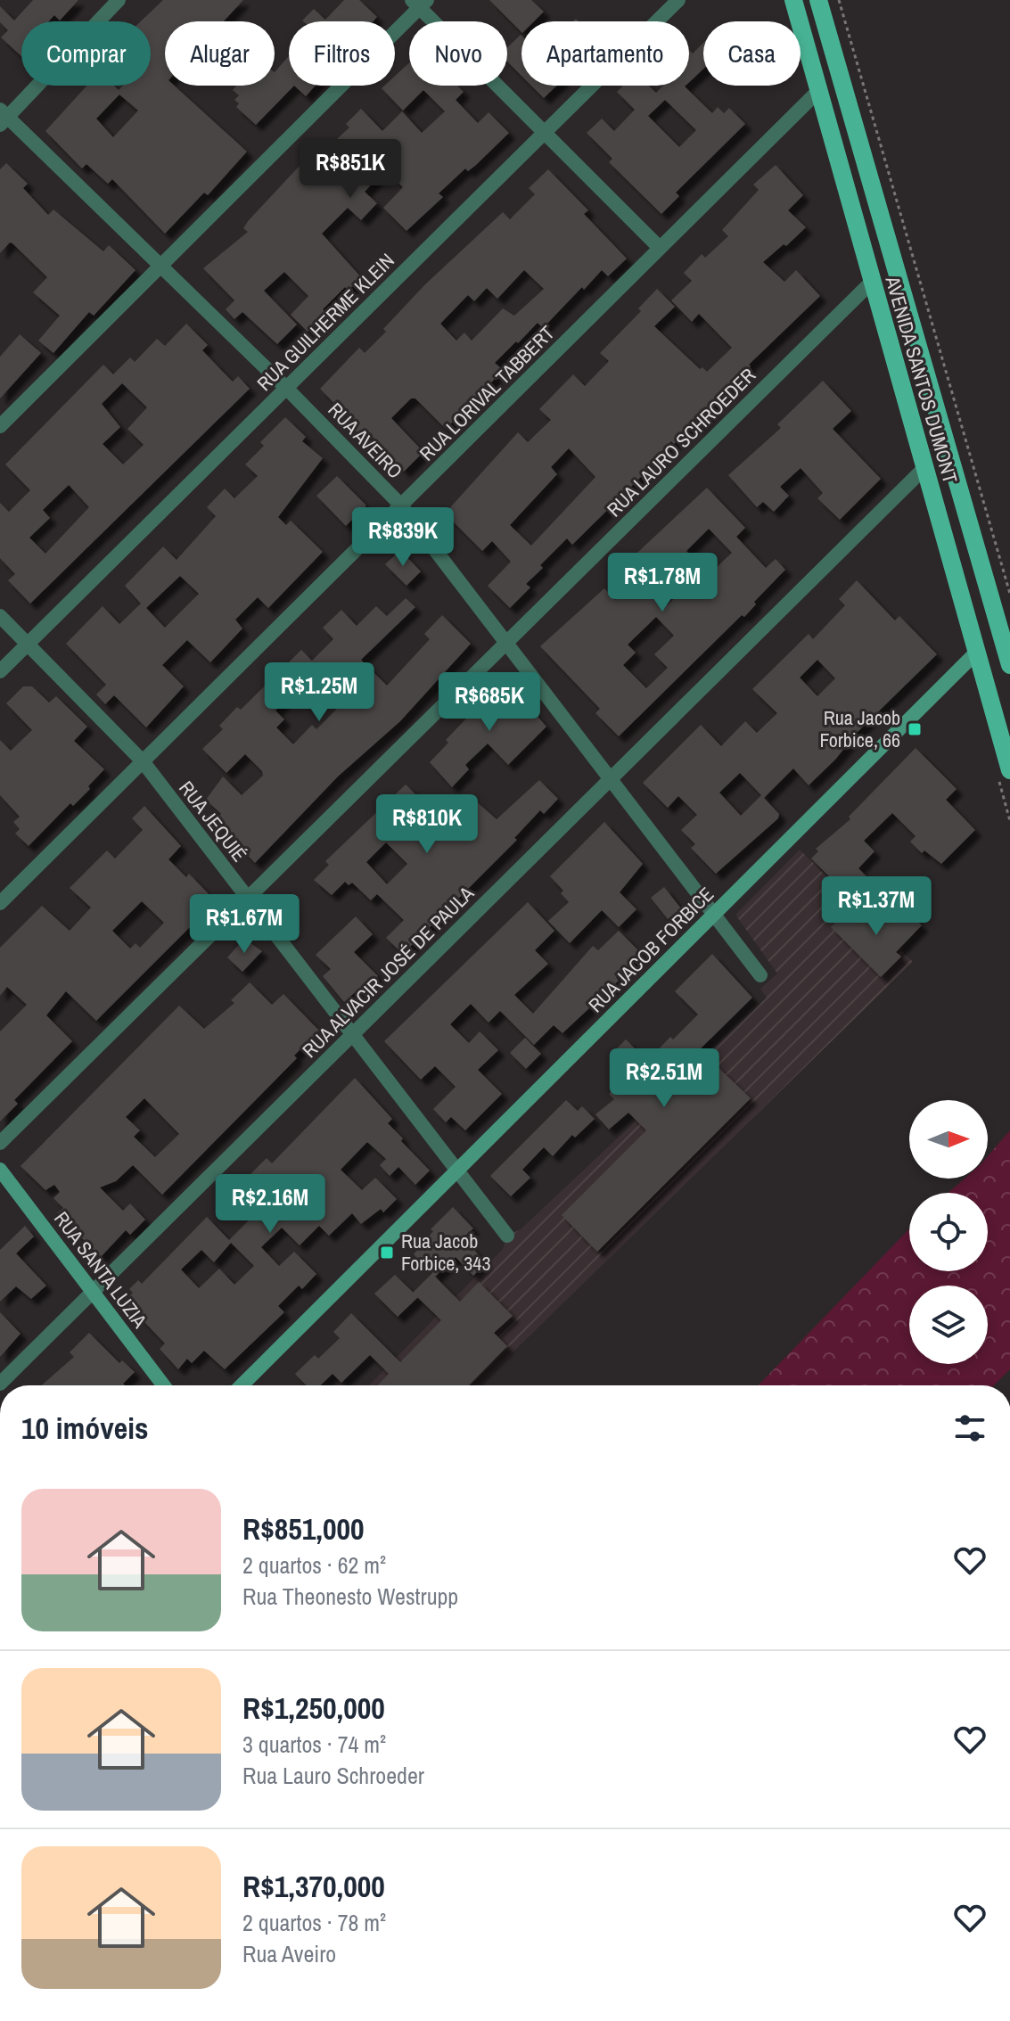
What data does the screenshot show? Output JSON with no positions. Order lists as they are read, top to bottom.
{
  "streets": {
    "main road": ["AVENIDA SANTOS DUMONT"],
    "street": [
      "RUA GUILHERME KLEIN",
      "RUA LORIVAL TABBERT",
      "RUA AVEIRO",
      "RUA LAURO SCHROEDER",
      "RUA JEQUIÉ",
      "RUA JACOB FORBICE",
      "RUA ALVACIR JOSÉ DE PAULA",
      "RUA SANTA LUZIA"
    ]
  },
  "crossings": [
    ["RUA GUILHERME KLEIN", "RUA AVEIRO"],
    ["RUA GUILHERME KLEIN", "RUA JEQUIÉ"],
    ["AVENIDA SANTOS DUMONT", "RUA LORIVAL TABBERT"],
    ["AVENIDA SANTOS DUMONT", "RUA LAURO SCHROEDER"],
    ["AVENIDA SANTOS DUMONT", "RUA JACOB FORBICE"],
    ["AVENIDA SANTOS DUMONT", "RUA ALVACIR JOSÉ DE PAULA"],
    ["RUA LORIVAL TABBERT", "RUA AVEIRO"],
    ["RUA LORIVAL TABBERT", "RUA JEQUIÉ"],
    ["RUA AVEIRO", "RUA LAURO SCHROEDER"],
    ["RUA AVEIRO", "RUA JACOB FORBICE"],
    ["RUA AVEIRO", "RUA ALVACIR JOSÉ DE PAULA"],
    ["RUA LAURO SCHROEDER", "RUA JEQUIÉ"],
    ["RUA JEQUIÉ", "RUA JACOB FORBICE"],
    ["RUA JEQUIÉ", "RUA ALVACIR JOSÉ DE PAULA"],
    ["RUA ALVACIR JOSÉ DE PAULA", "RUA SANTA LUZIA"]
  ],
  "places": {
    "transit": ["Rua Jacob Forbice, 66", "Rua Jacob Forbice, 343"]
  },
  "north": "right",
  "page": {
    "chip": [
      "Comprar",
      "Alugar",
      "Filtros",
      "Novo",
      "Apartamento",
      "Casa"
    ],
    "price": [
      "R$851K",
      "R$839K",
      "R$1.78M",
      "R$1.25M",
      "R$685K",
      "R$810K",
      "R$1.37M",
      "R$1.67M",
      "R$2.51M",
      "R$2.16M"
    ],
    "heading": "10 imóveis",
    "list": [
      {
        "name": "R$851,000",
        "note": "2 quartos · 62 m² · Rua Theonesto Westrupp"
      },
      {
        "name": "R$1,250,000",
        "note": "3 quartos · 74 m² · Rua Lauro Schroeder"
      },
      {
        "name": "R$1,370,000",
        "note": "2 quartos · 78 m² · Rua Aveiro"
      }
    ]
  }
}
